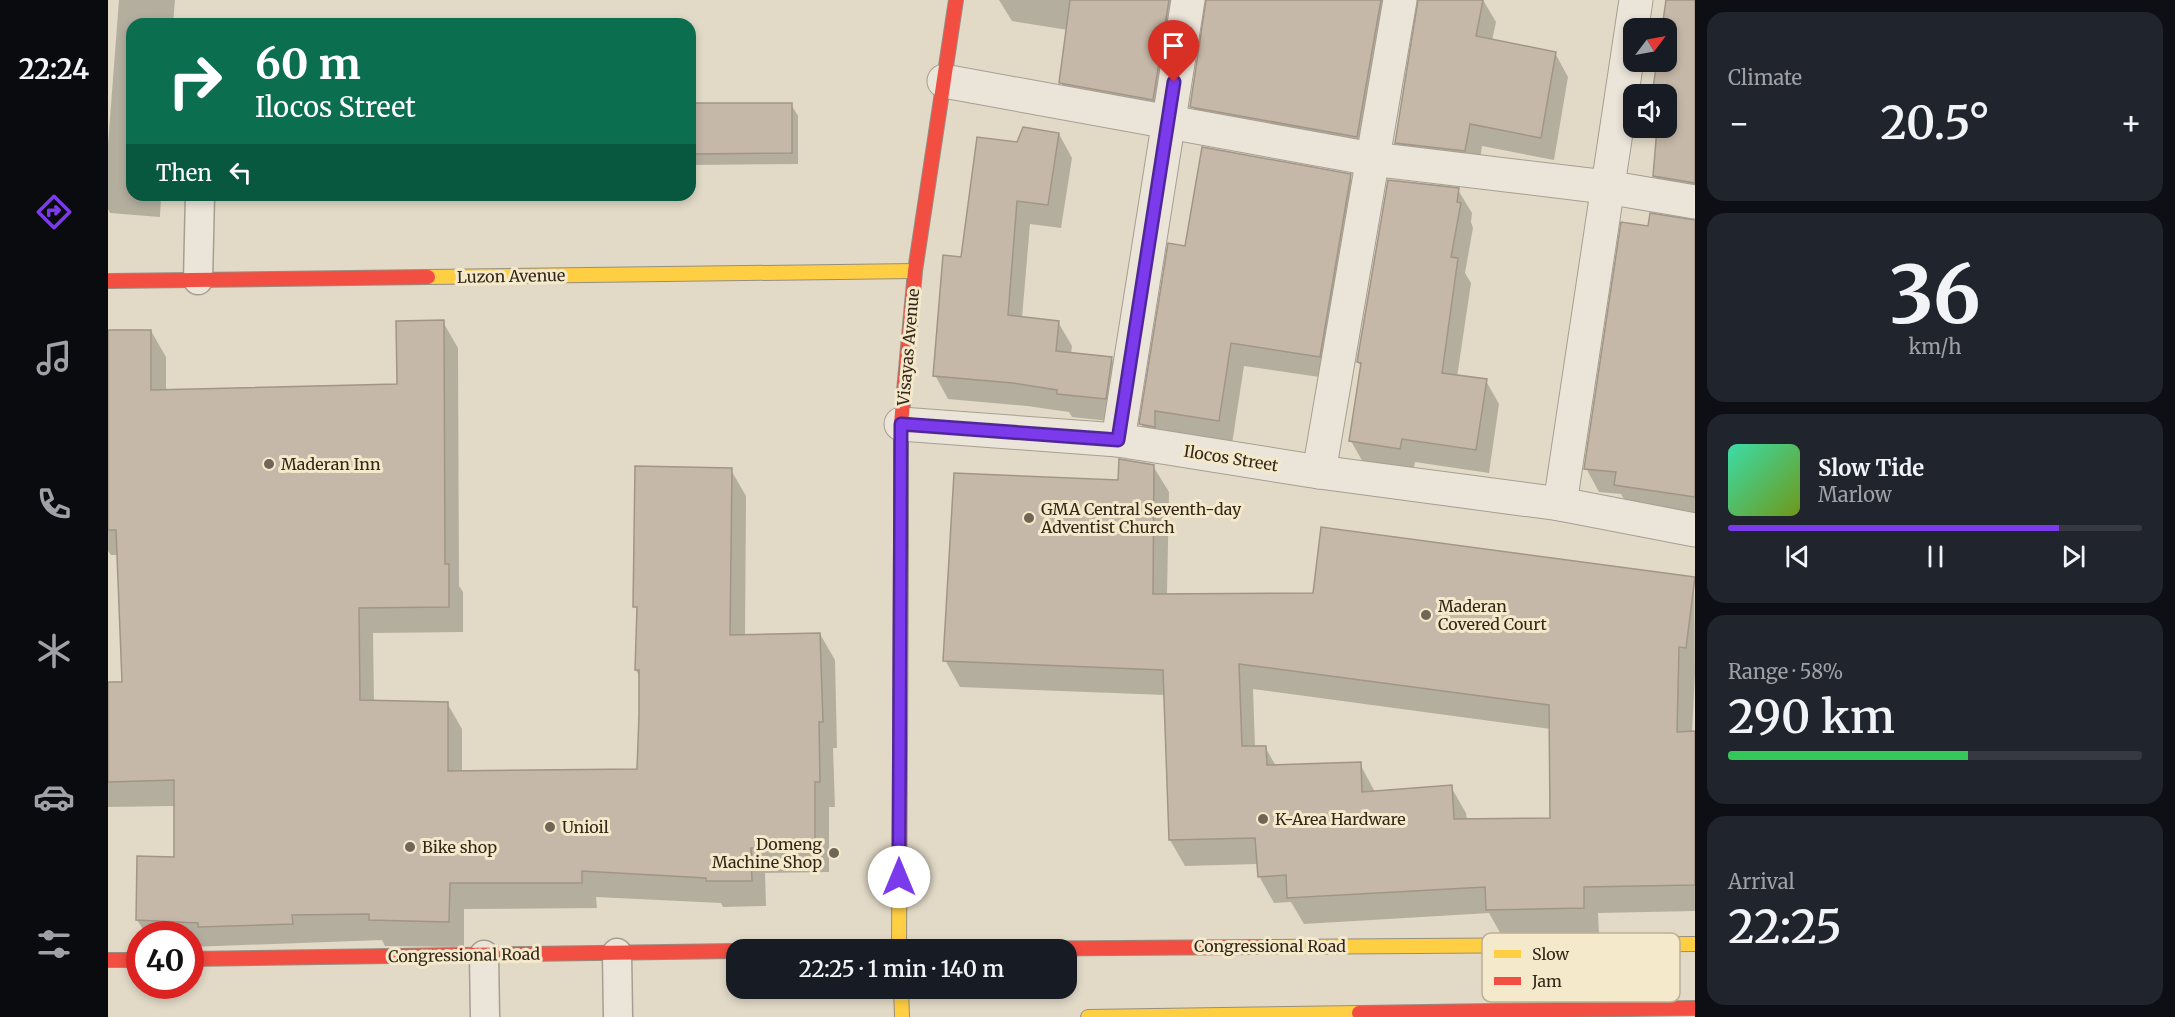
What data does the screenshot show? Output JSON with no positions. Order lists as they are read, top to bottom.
{
  "streets": {
    "main road": ["Luzon Avenue", "Visayas Avenue", "Congressional Road"],
    "street": ["Ilocos Street"]
  },
  "crossings": [
    ["Luzon Avenue", "Visayas Avenue"],
    ["Visayas Avenue", "Ilocos Street"]
  ],
  "places": [
    "Maderan Inn",
    "GMA Central Seventh-day Adventist Church",
    "Maderan Covered Court",
    "K-Area Hardware",
    "Unioil",
    "Bike shop",
    "Domeng Machine Shop"
  ],
  "legend": ["Slow", "Jam"],
  "north": "top right",
  "page": {
    "tabs": "22:24",
    "tile": [
      "Climate",
      ["36", "km/h"],
      ["Range · 58%", "290 km"],
      ["Arrival", "22:25"]
    ],
    "turn": ["60 m", "Ilocos Street"],
    "heat": ["−", "20.5°", "+"],
    "then": "Then",
    "song": ["Slow Tide", "Marlow"],
    "limit": "40",
    "trip": "22:25 · 1 min · 140 m"
  }
}
